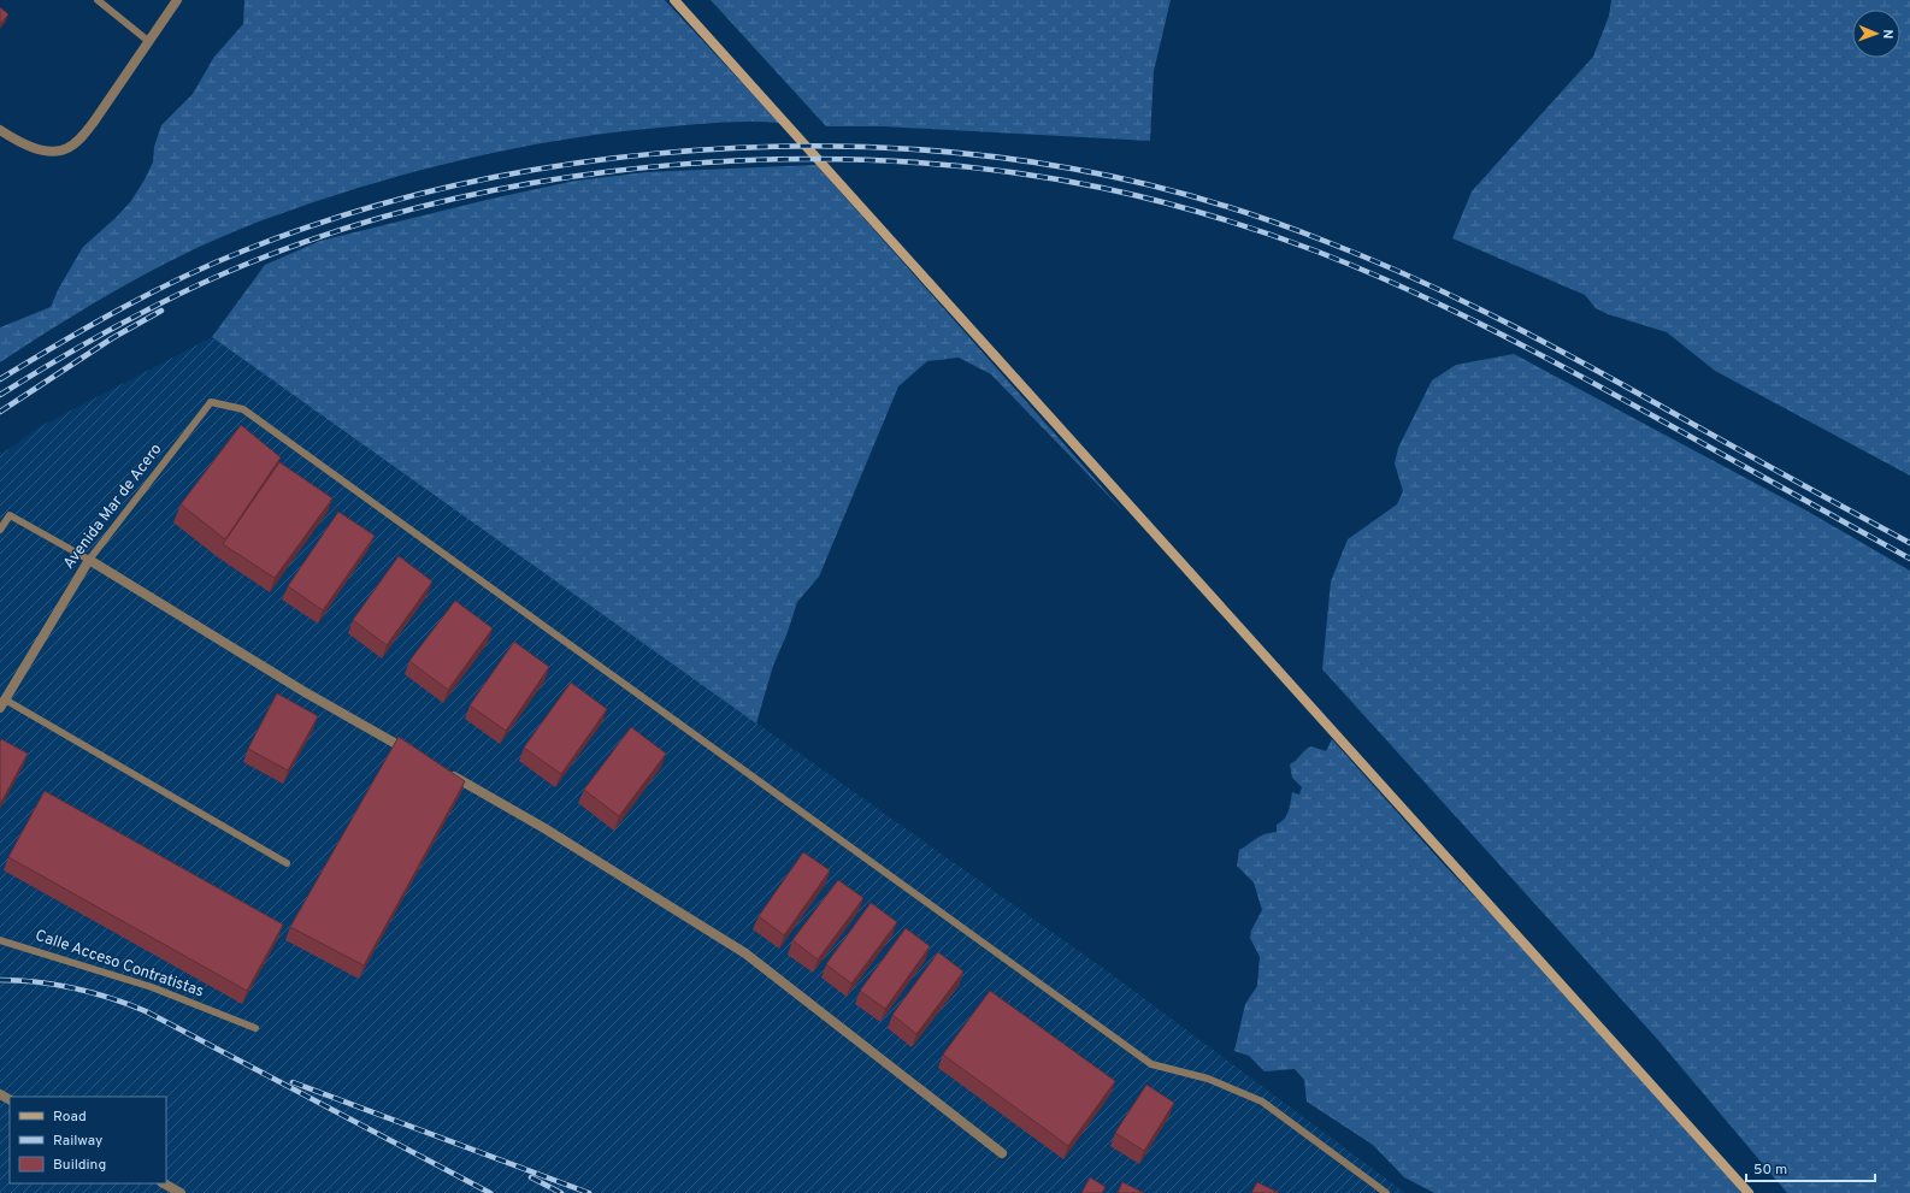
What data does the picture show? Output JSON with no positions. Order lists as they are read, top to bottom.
{
  "streets": {
    "street": ["Avenida Mar de Acero"],
    "lane": ["Calle Acceso Contratistas"]
  },
  "legend": ["Road", "Railway", "Building"],
  "scale_bar": "50 m",
  "north": "right"
}
